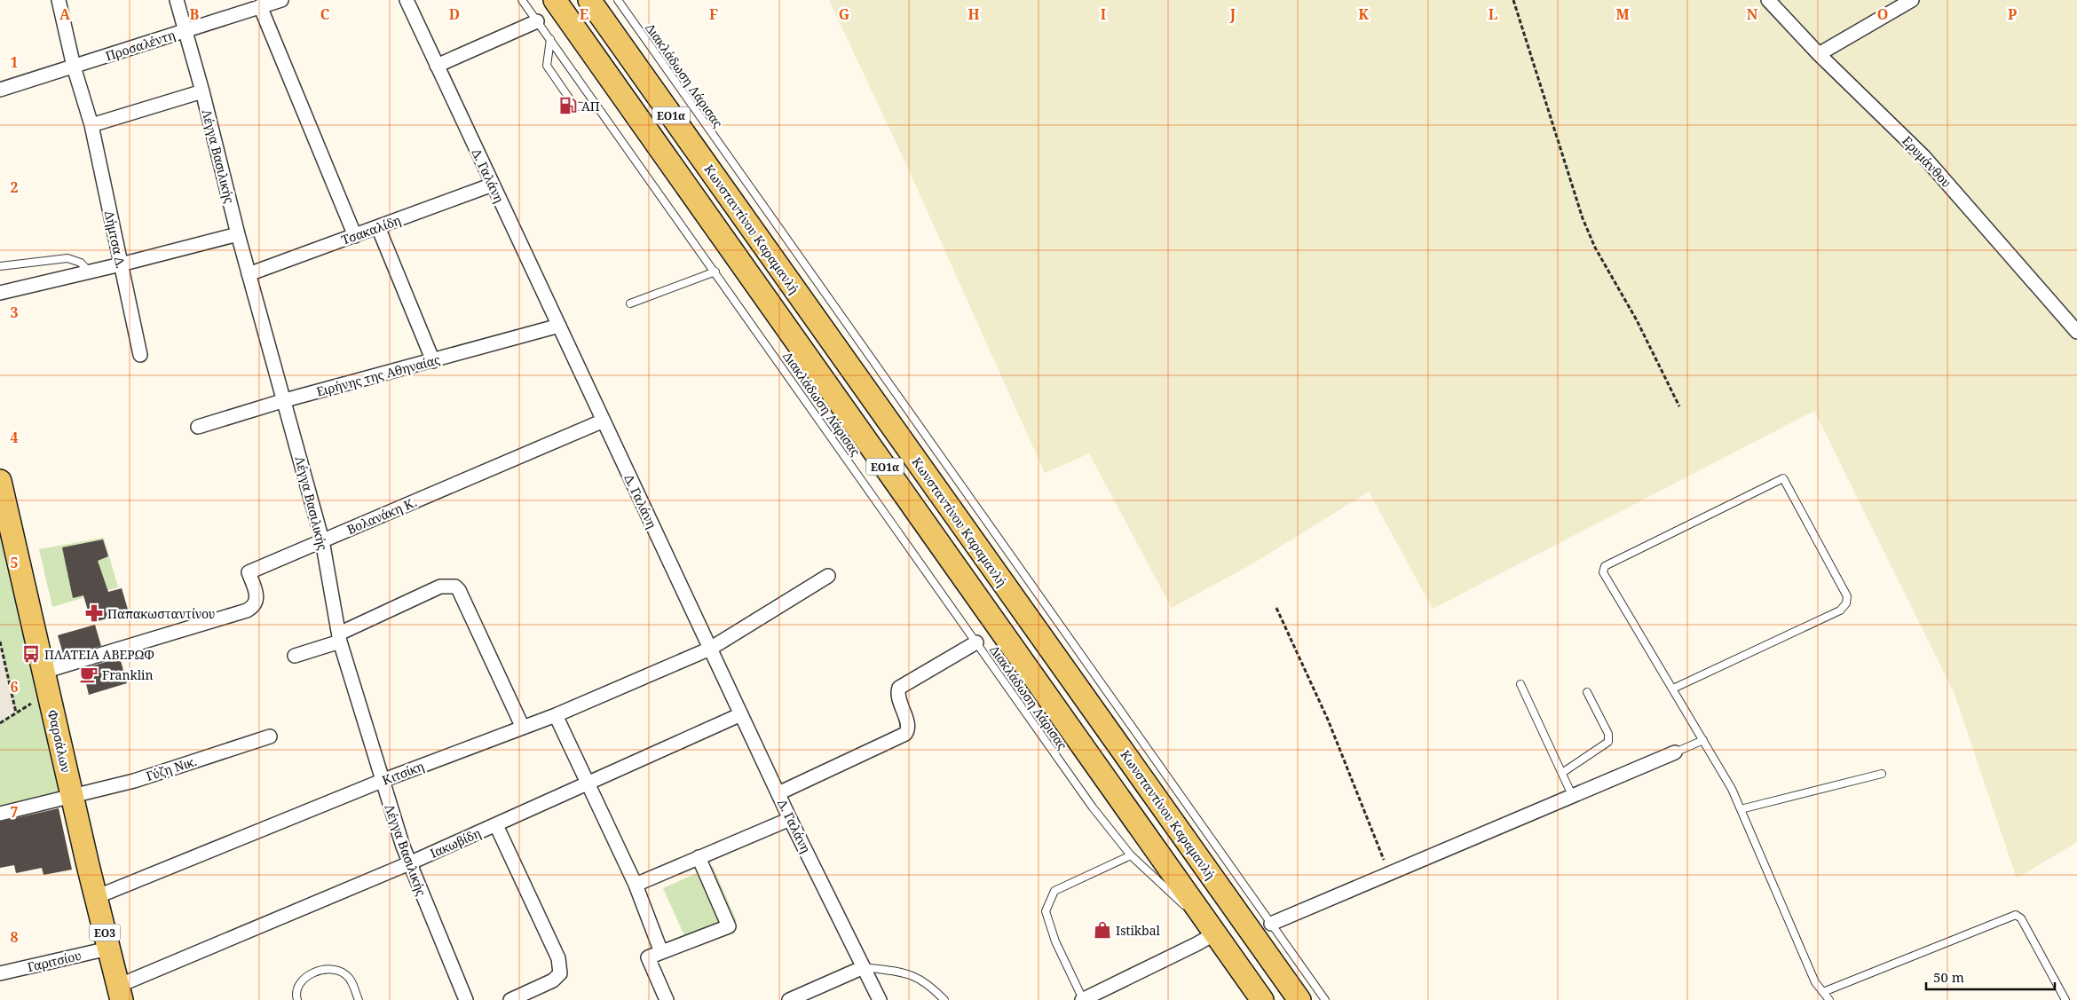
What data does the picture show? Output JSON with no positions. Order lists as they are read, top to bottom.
{
  "streets": {
    "main road": [
      "ΕΟ1α",
      "Κωνσταντίνου Καραμανλή",
      "Φαρσάλων",
      "ΕΟ3"
    ],
    "street": [
      "Προσαλέντη",
      "Λέγγα Βασιλικής",
      "Ερυμάνθου",
      "Δ. Γαλάνη",
      "Τσακαλίδη",
      "Δήμτσα Δ.",
      "Ειρήνης της Αθηναίας",
      "Βολανάκη Κ.",
      "Γύζη Νικ.",
      "Κιτσίκη",
      "Ιακωβίδη",
      "Γαριτσίου"
    ],
    "lane": ["Διακλάδωση Λάρισας"]
  },
  "crossings": [
    ["Προσαλέντη", "Λέγγα Βασιλικής"],
    ["Προσαλέντη", "Δήμτσα Δ."],
    ["Διακλάδωση Λάρισας", "ΕΟ1α"],
    ["Λέγγα Βασιλικής", "Τσακαλίδη"],
    ["Λέγγα Βασιλικής", "Ειρήνης της Αθηναίας"],
    ["Λέγγα Βασιλικής", "Βολανάκη Κ."],
    ["Λέγγα Βασιλικής", "Κιτσίκη"],
    ["Λέγγα Βασιλικής", "Ιακωβίδη"],
    ["Δ. Γαλάνη", "Τσακαλίδη"],
    ["Δ. Γαλάνη", "Ειρήνης της Αθηναίας"],
    ["Δ. Γαλάνη", "Βολανάκη Κ."],
    ["Δ. Γαλάνη", "Κιτσίκη"],
    ["Δ. Γαλάνη", "Ιακωβίδη"],
    ["Βολανάκη Κ.", "Φαρσάλων"],
    ["Φαρσάλων", "Γύζη Νικ."],
    ["Φαρσάλων", "Κιτσίκη"],
    ["Φαρσάλων", "Ιακωβίδη"],
    ["Φαρσάλων", "Γαριτσίου"]
  ],
  "places": {
    "fuel station": ["ΑΠ"],
    "pharmacy": ["Παπακωσταντίνου"],
    "bus stop": ["ΠΛΑΤΕΙΑ ΑΒΕΡΩΦ"],
    "cafe": ["Franklin"],
    "shop": ["Istikbal"]
  },
  "scale_bar": "50 m",
  "grid": {
    "columns": [
      "A",
      "B",
      "C",
      "D",
      "E",
      "F",
      "G",
      "H",
      "I",
      "J",
      "K",
      "L",
      "M",
      "N",
      "O",
      "P"
    ],
    "rows": [
      "1",
      "2",
      "3",
      "4",
      "5",
      "6",
      "7",
      "8"
    ]
  }
}
